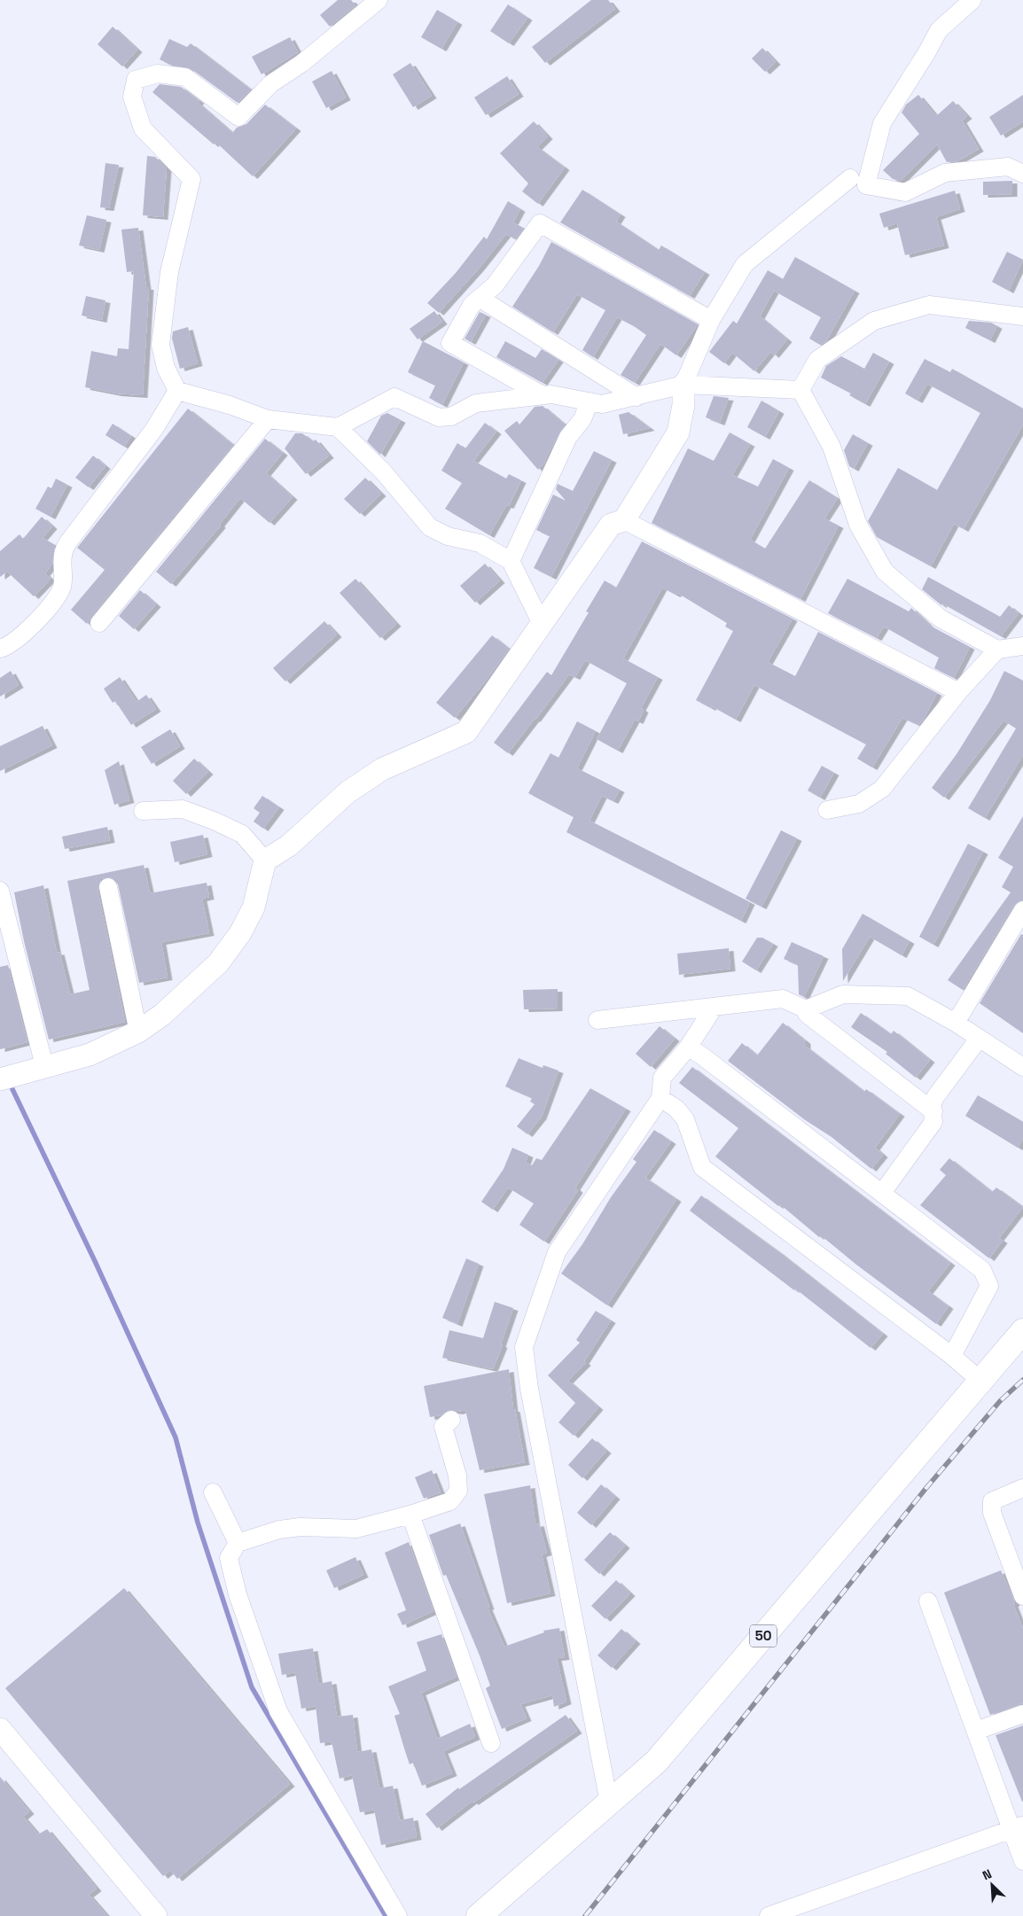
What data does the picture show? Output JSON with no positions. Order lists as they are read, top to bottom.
{
  "streets": {
    "main road": ["50"]
  },
  "north": "top left"
}
